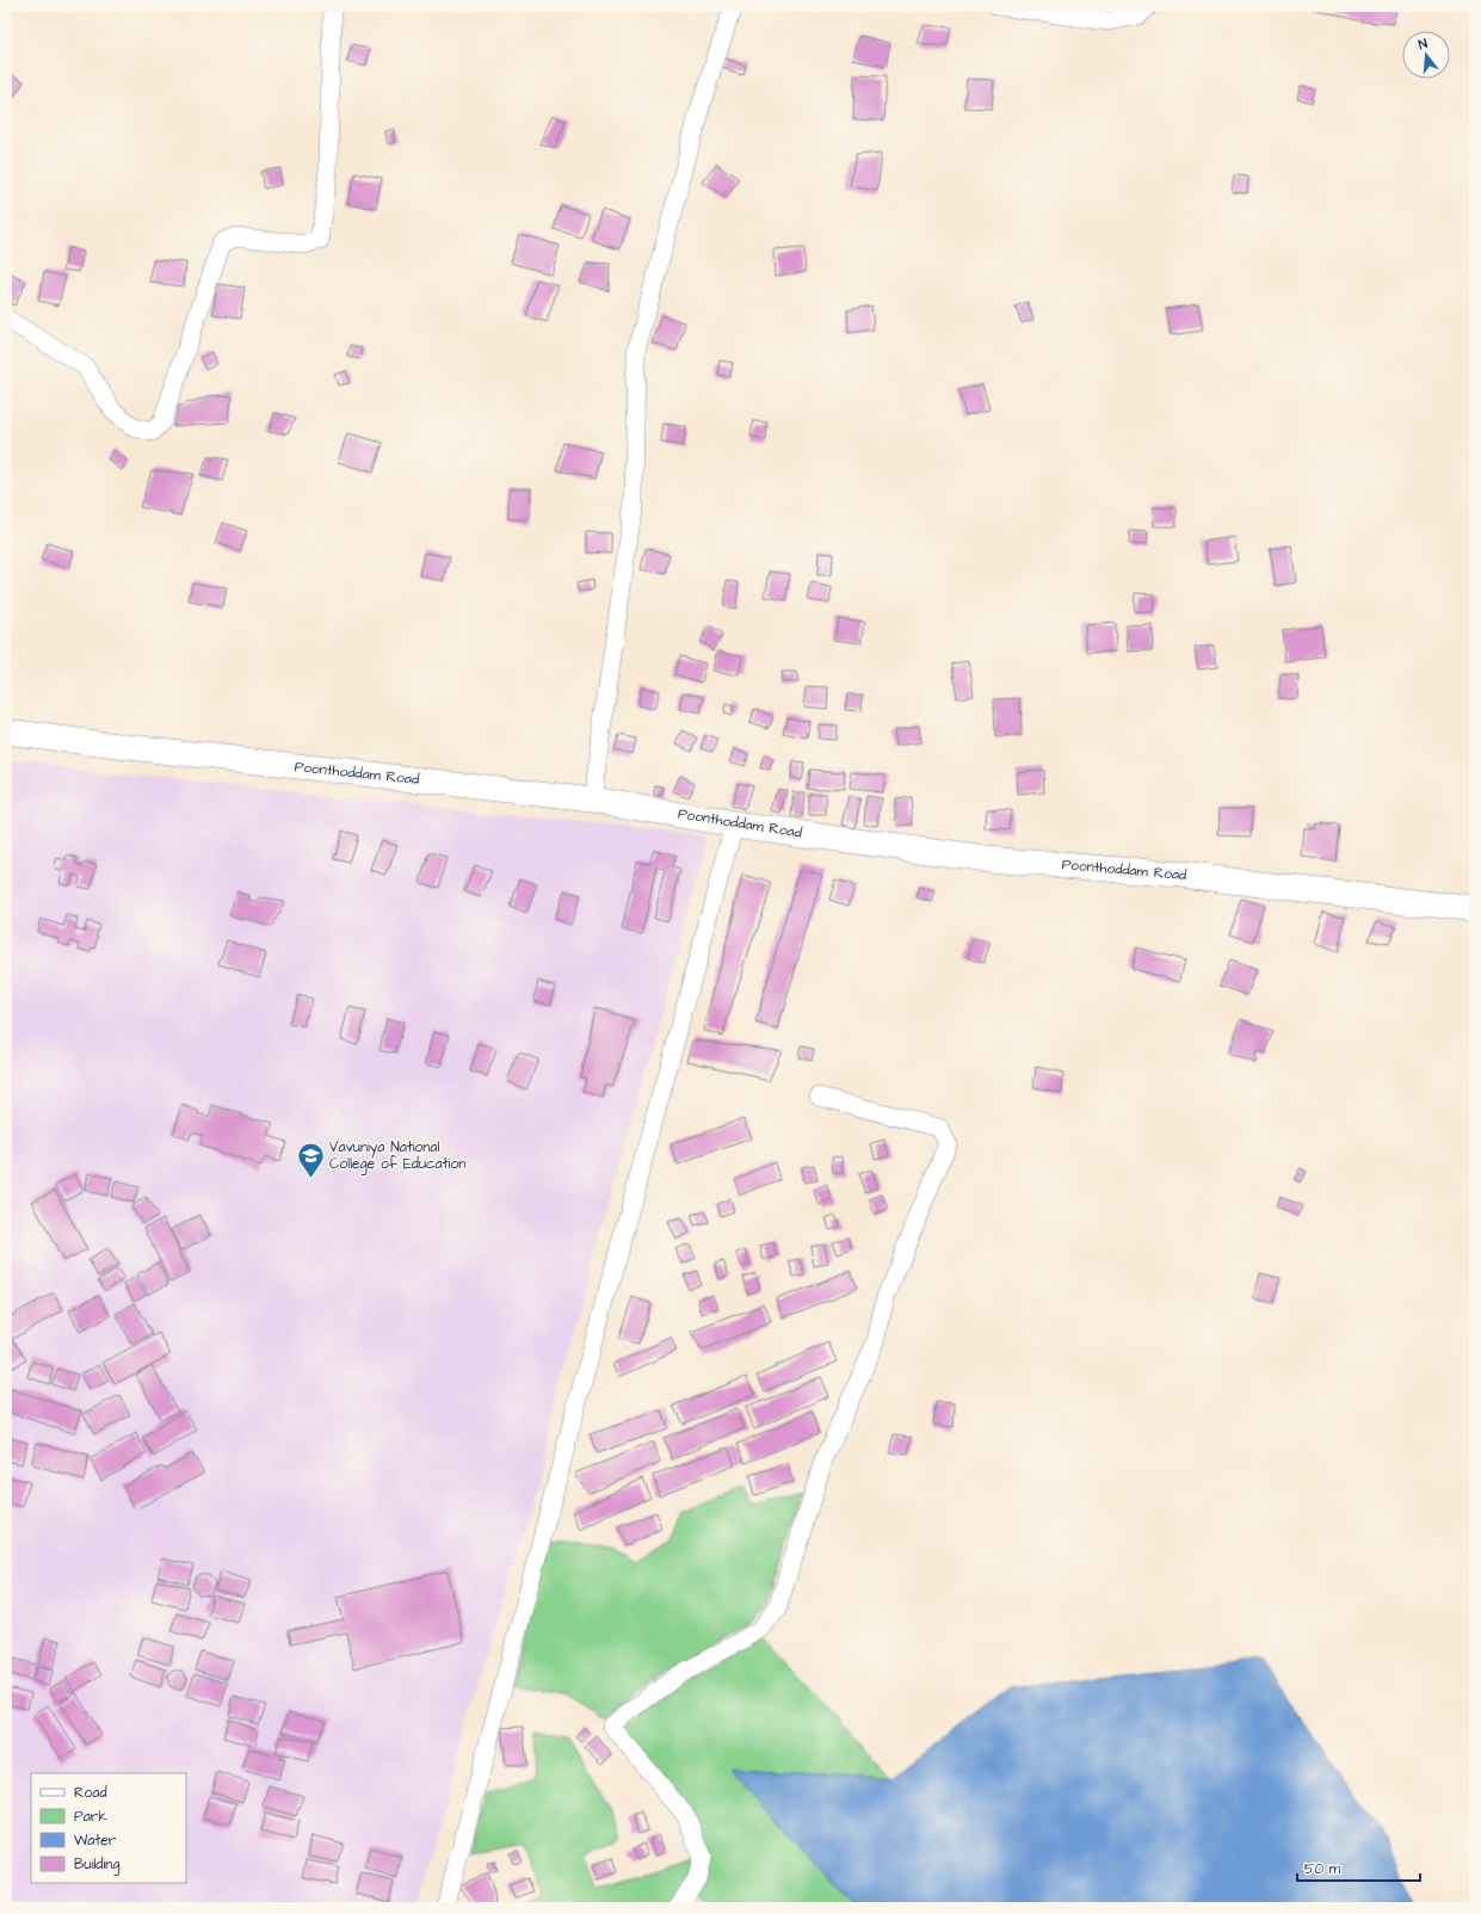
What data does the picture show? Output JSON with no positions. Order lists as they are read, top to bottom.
{
  "streets": {
    "street": ["Poonthoddam Road"]
  },
  "places": {
    "school or university": ["Vavuniya National College of Education"]
  },
  "legend": [
    "Road",
    "Park",
    "Water",
    "Building"
  ],
  "scale_bar": "50 m",
  "north": "top"
}
